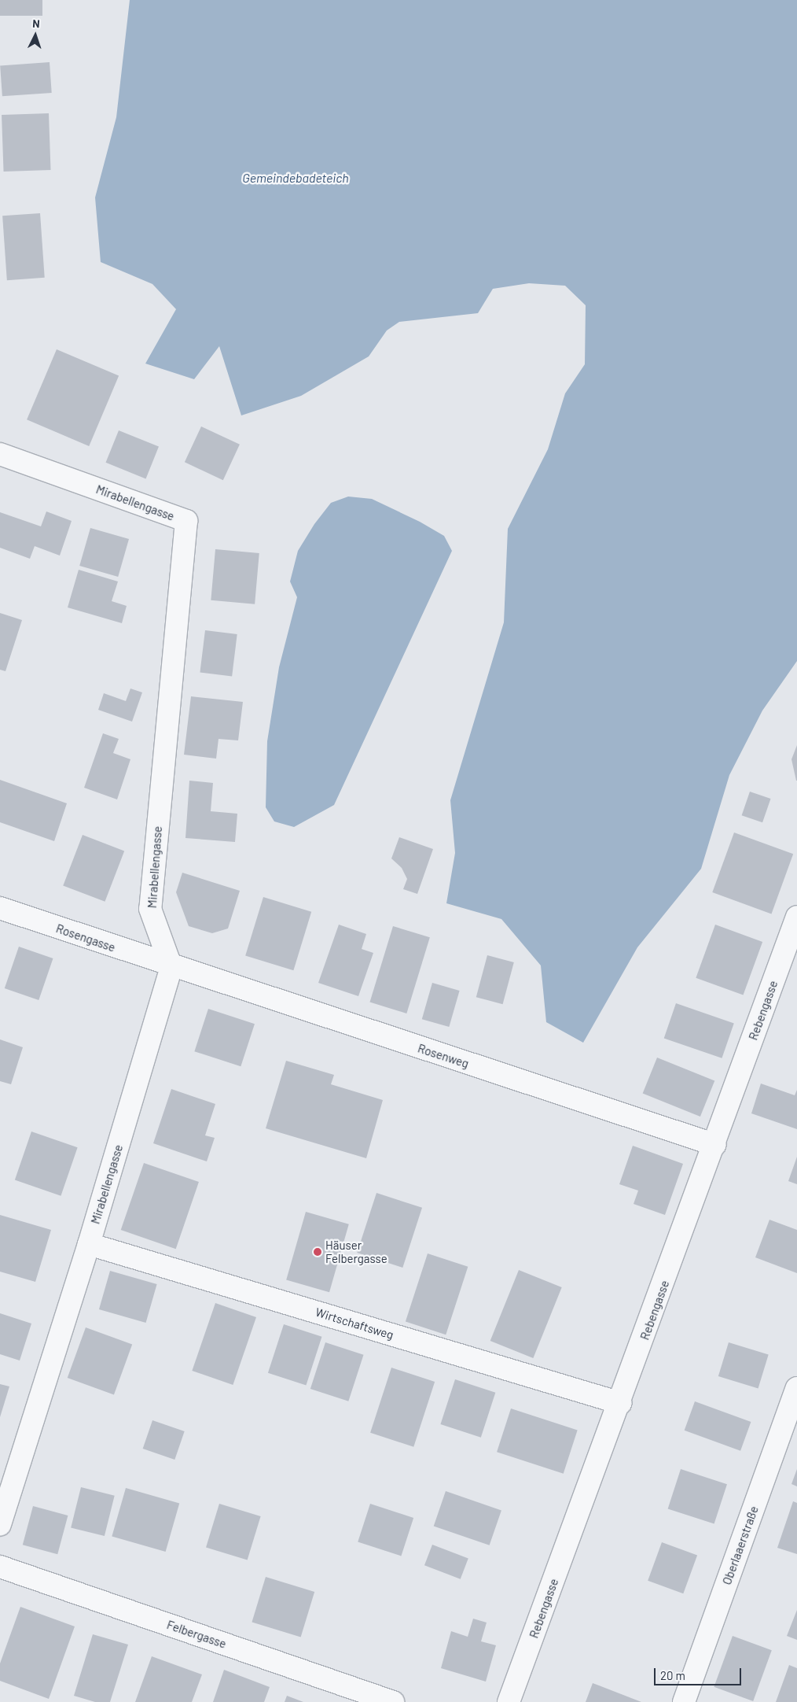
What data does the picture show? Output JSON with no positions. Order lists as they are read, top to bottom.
{
  "streets": {
    "street": [
      "Mirabellengasse",
      "Rosengasse",
      "Rebengasse",
      "Rosenweg",
      "Wirtschaftsweg",
      "Oberlaaerstraße",
      "Felbergasse"
    ]
  },
  "crossings": [
    ["Mirabellengasse", "Rosengasse"],
    ["Mirabellengasse", "Rosenweg"],
    ["Mirabellengasse", "Wirtschaftsweg"],
    ["Rosengasse", "Rosenweg"],
    ["Rebengasse", "Rosenweg"],
    ["Rebengasse", "Wirtschaftsweg"]
  ],
  "water": ["Gemeindebadeteich"],
  "places": ["Häuser Felbergasse"],
  "scale_bar": "20 m",
  "north": "top"
}
